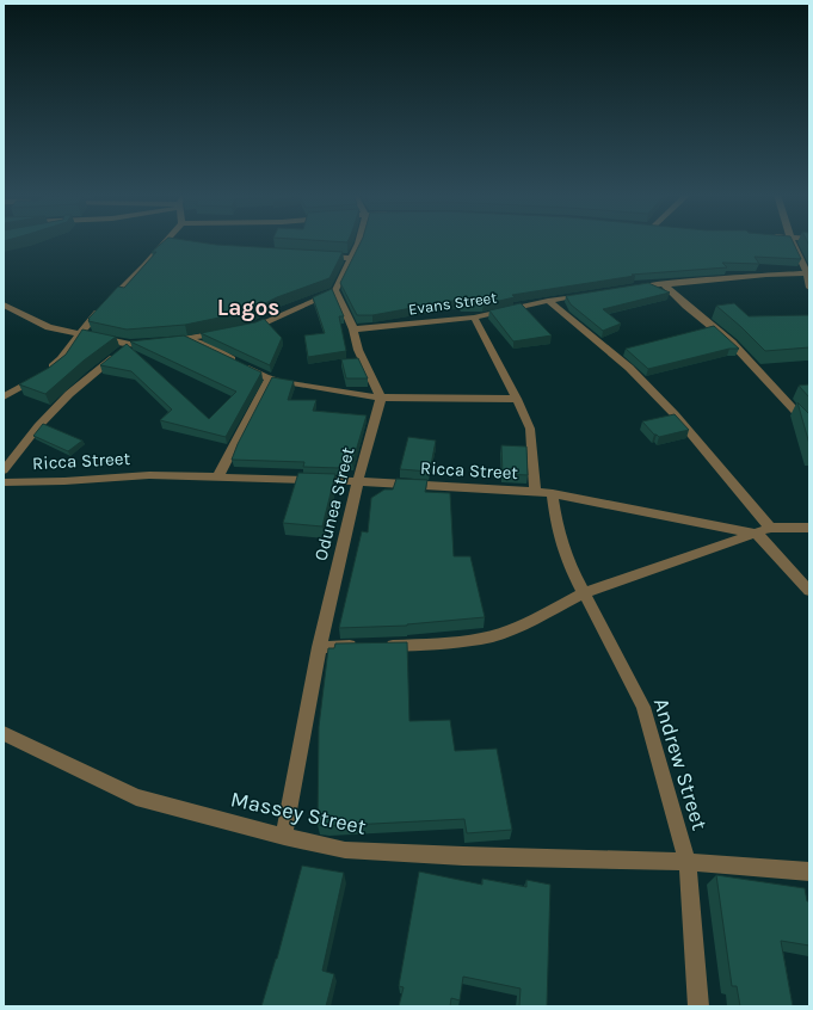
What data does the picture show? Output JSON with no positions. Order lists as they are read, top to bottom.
{
  "streets": {
    "street": [
      "Evans Street",
      "Ricca Street",
      "Odunea Street",
      "Andrew Street",
      "Massey Street"
    ]
  },
  "crossings": [
    ["Ricca Street", "Odunea Street"],
    ["Ricca Street", "Andrew Street"],
    ["Odunea Street", "Massey Street"],
    ["Andrew Street", "Massey Street"]
  ],
  "districts": ["Lagos"]
}
